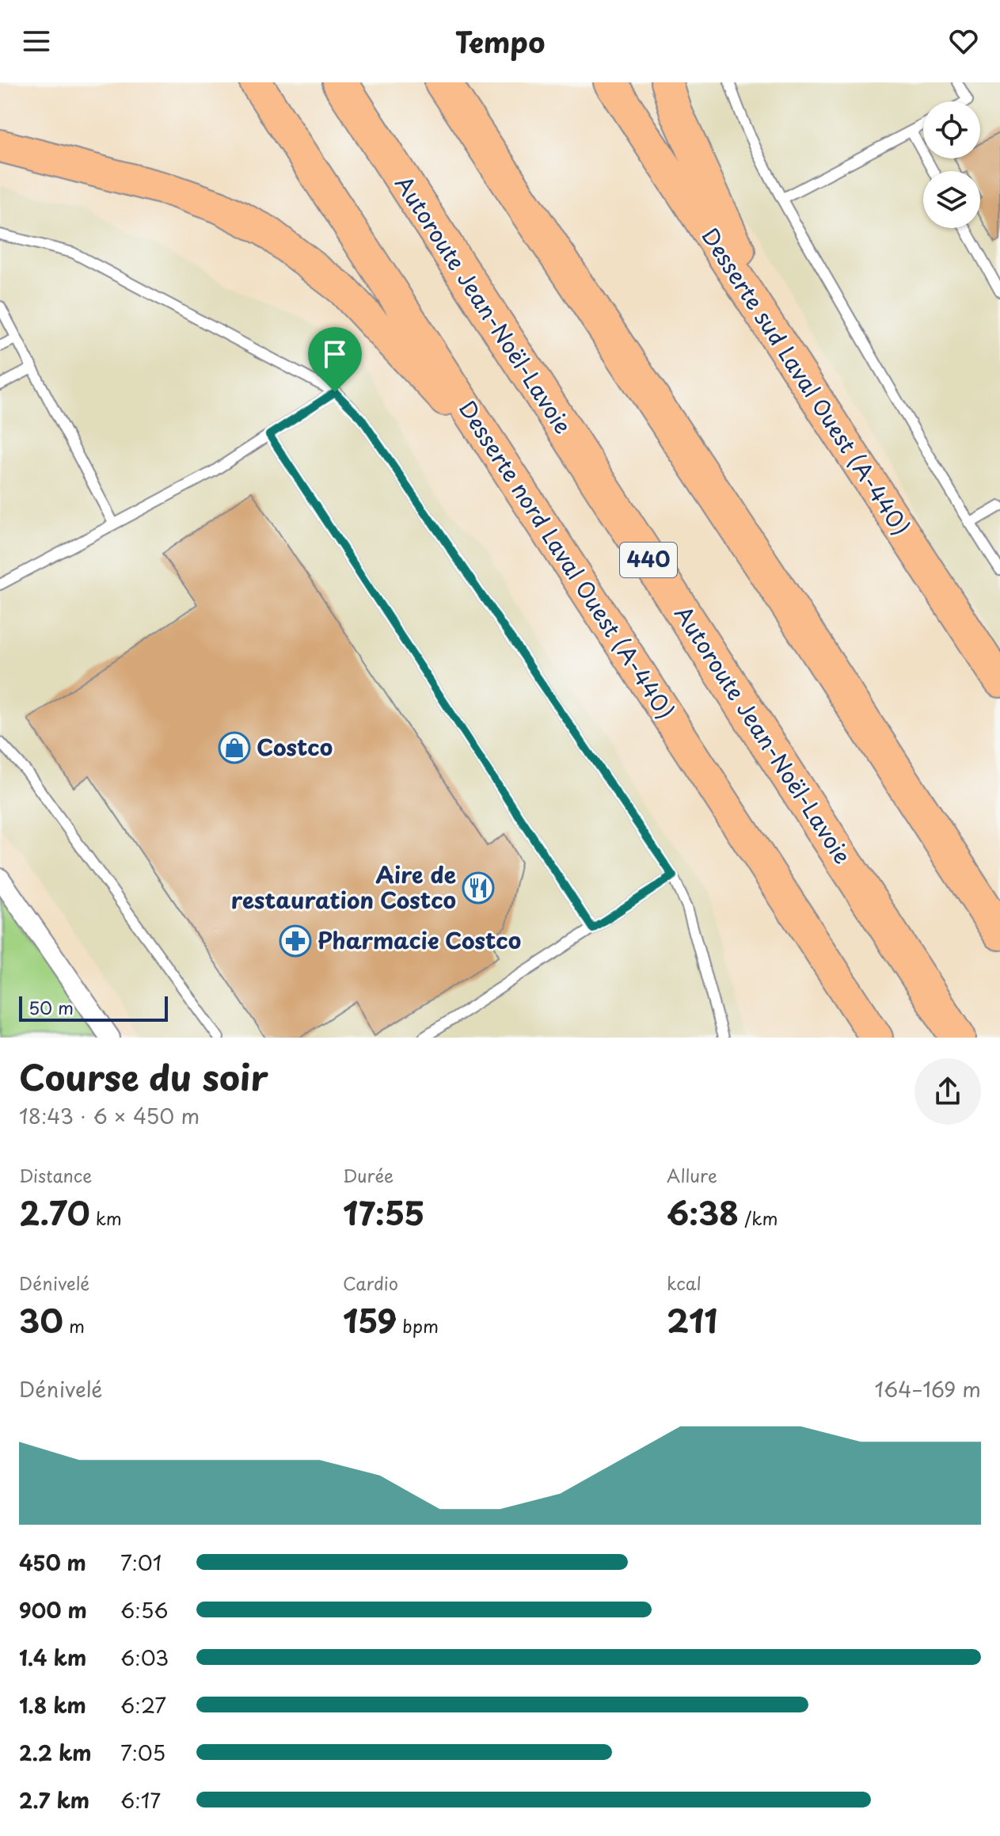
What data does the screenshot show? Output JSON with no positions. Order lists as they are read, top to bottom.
{
  "streets": {
    "highway": ["Autoroute Jean-Noël-Lavoie", "440"],
    "main road": ["Desserte sud Laval Ouest (A-440)", "Desserte nord Laval Ouest (A-440)"]
  },
  "places": {
    "shop": ["Costco"],
    "restaurant": ["Aire de restauration Costco"],
    "pharmacy": ["Pharmacie Costco"]
  },
  "scale_bar": "50 m",
  "page": {
    "header": "Tempo",
    "scale": "50 m",
    "heading": ["Course du soir", "18:43 · 6 × 450 m"],
    "stats": [
      ["Distance", "2.70 km"],
      ["Durée", "17:55"],
      ["Allure", "6:38 /km"],
      ["Dénivelé", "30 m"],
      ["Cardio", "159 bpm"],
      ["kcal", "211"]
    ],
    "chart": ["Dénivelé", "164–169 m"],
    "list": [
      {
        "name": "450 m",
        "note": "7:01"
      },
      {
        "name": "900 m",
        "note": "6:56"
      },
      {
        "name": "1.4 km",
        "note": "6:03"
      },
      {
        "name": "1.8 km",
        "note": "6:27"
      },
      {
        "name": "2.2 km",
        "note": "7:05"
      },
      {
        "name": "2.7 km",
        "note": "6:17"
      }
    ]
  }
}
